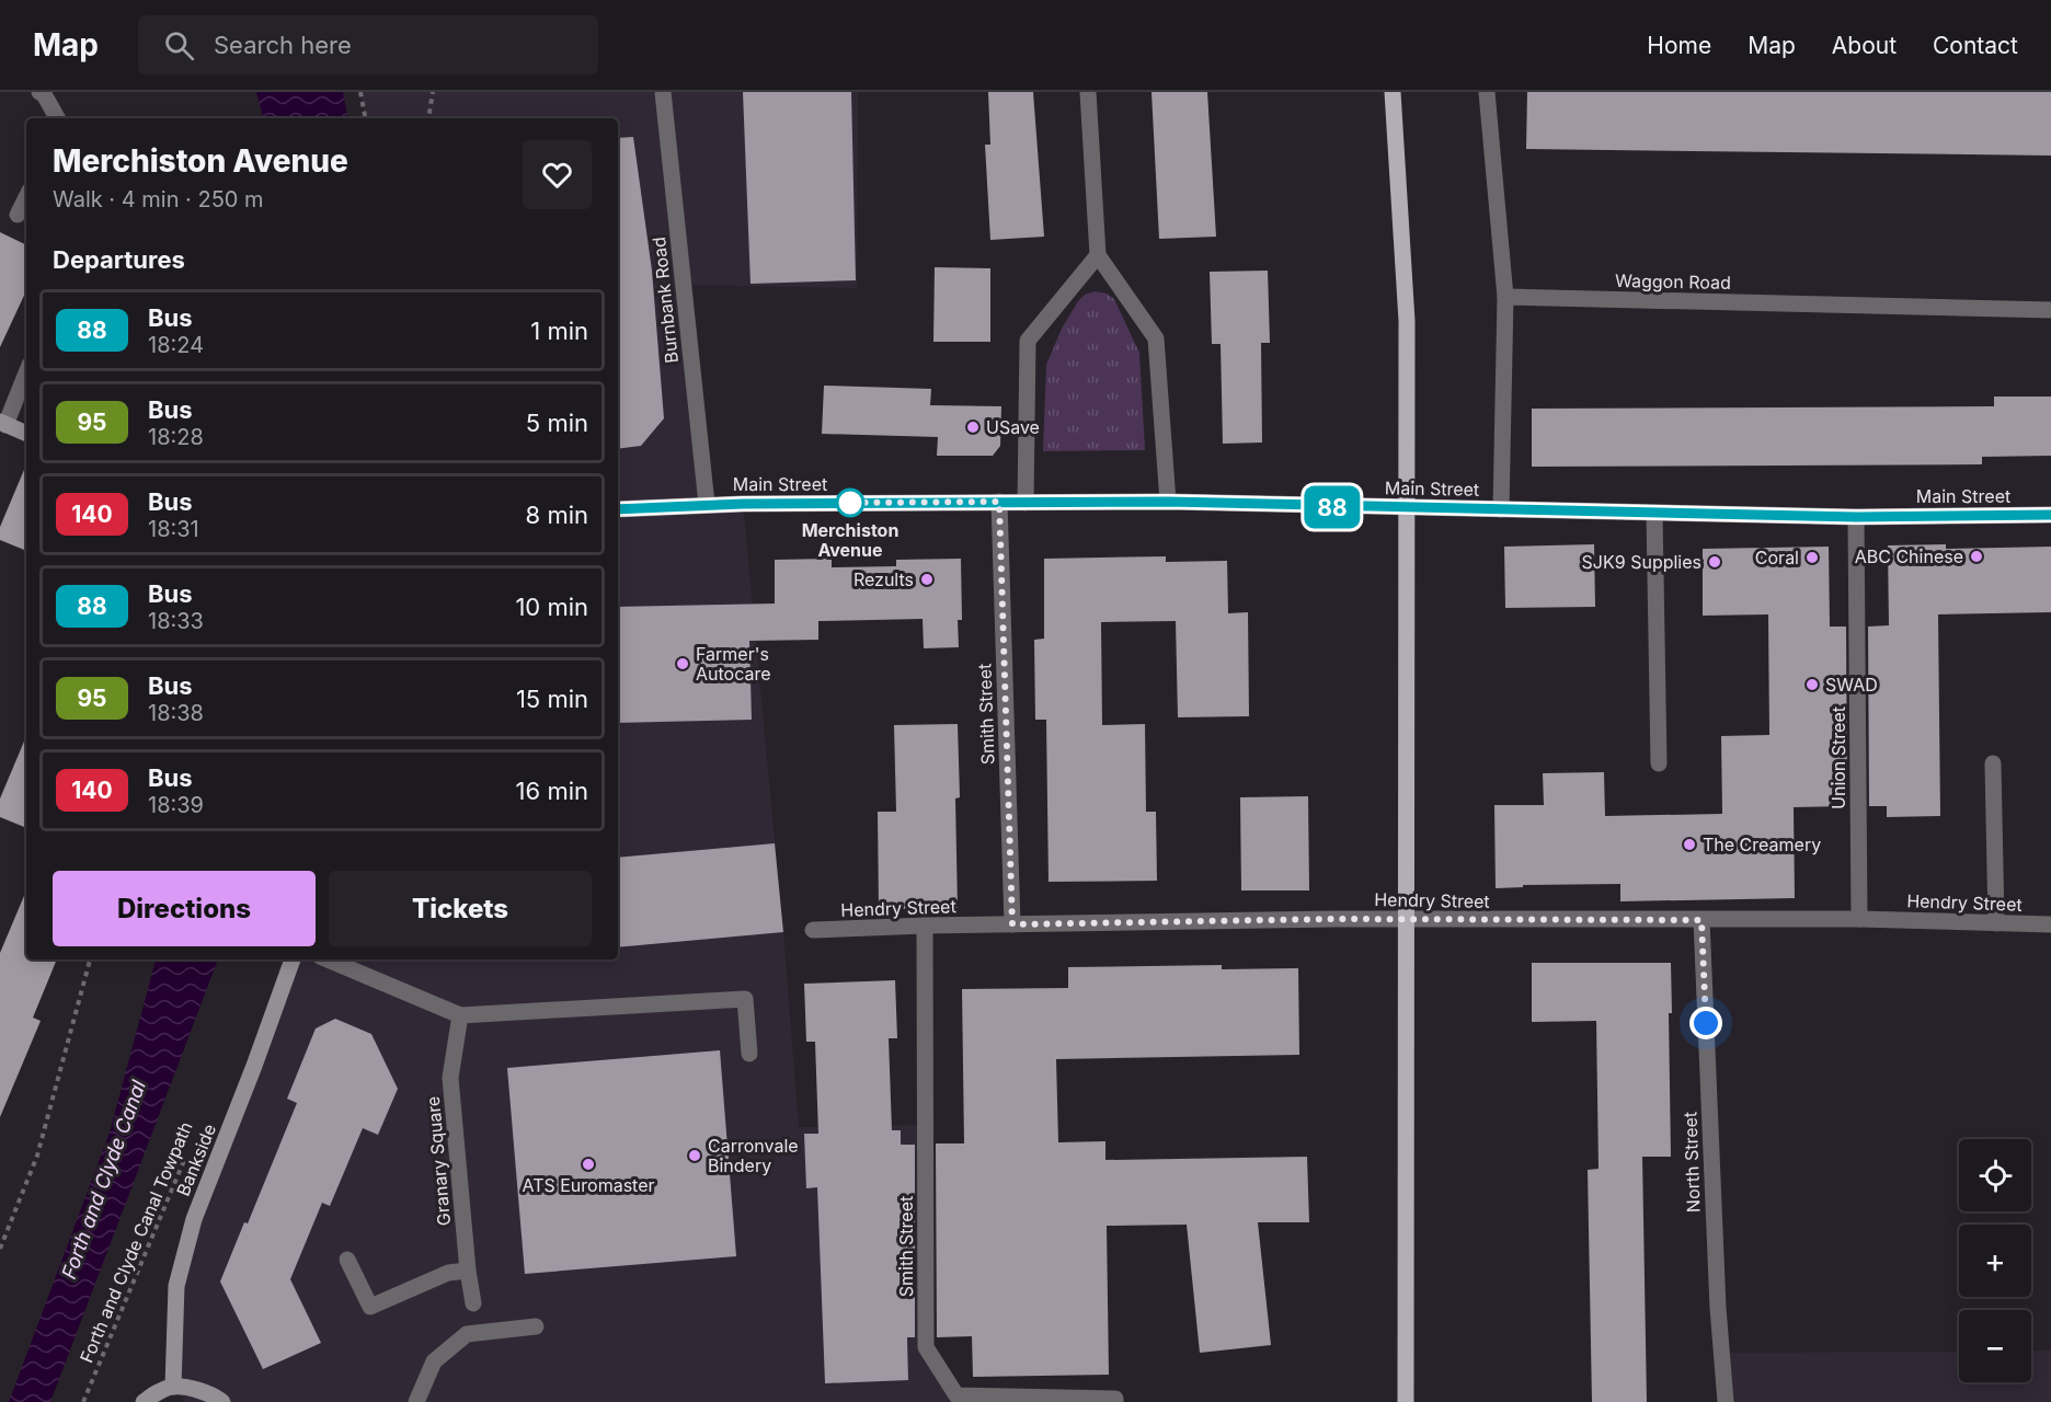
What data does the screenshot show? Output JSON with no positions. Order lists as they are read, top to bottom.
{
  "streets": {
    "main road": ["Main Street", "Bankside"],
    "street": [
      "Waggon Road",
      "Burnbank Road",
      "Smith Street",
      "Union Street",
      "Hendry Street",
      "Granary Square",
      "North Street"
    ],
    "path": ["Forth and Clyde Canal Towpath"]
  },
  "crossings": [
    ["Burnbank Road", "Main Street"],
    ["Main Street", "Smith Street"],
    ["Main Street", "Union Street"],
    ["Smith Street", "Hendry Street"],
    ["Union Street", "Hendry Street"],
    ["Hendry Street", "North Street"]
  ],
  "water": ["Forth and Clyde Canal"],
  "places": [
    "USave",
    "Merchiston Avenue",
    "ABC Chinese",
    "Coral",
    "SJK9 Supplies",
    "Rezults",
    "Farmer's Autocare",
    "SWAD",
    "The Creamery",
    "Carronvale Bindery",
    "ATS Euromaster"
  ],
  "lines": ["bus line 88"],
  "page": {
    "header": "Map",
    "search": "Search here",
    "nav": [
      "Home",
      "Map",
      "About",
      "Contact"
    ],
    "on_map": "88",
    "heading": [
      ["Merchiston Avenue", "Walk · 4 min · 250 m"],
      "Departures"
    ],
    "list": [
      {
        "mark": "88",
        "name": "Bus",
        "note": "18:24",
        "value": "1 min"
      },
      {
        "mark": "95",
        "name": "Bus",
        "note": "18:28",
        "value": "5 min"
      },
      {
        "mark": "140",
        "name": "Bus",
        "note": "18:31",
        "value": "8 min"
      },
      {
        "mark": "88",
        "name": "Bus",
        "note": "18:33",
        "value": "10 min"
      },
      {
        "mark": "95",
        "name": "Bus",
        "note": "18:38",
        "value": "15 min"
      },
      {
        "mark": "140",
        "name": "Bus",
        "note": "18:39",
        "value": "16 min"
      }
    ],
    "buttons": ["Directions", "Tickets"],
    "map_buttons": ["+", "−"]
  }
}
